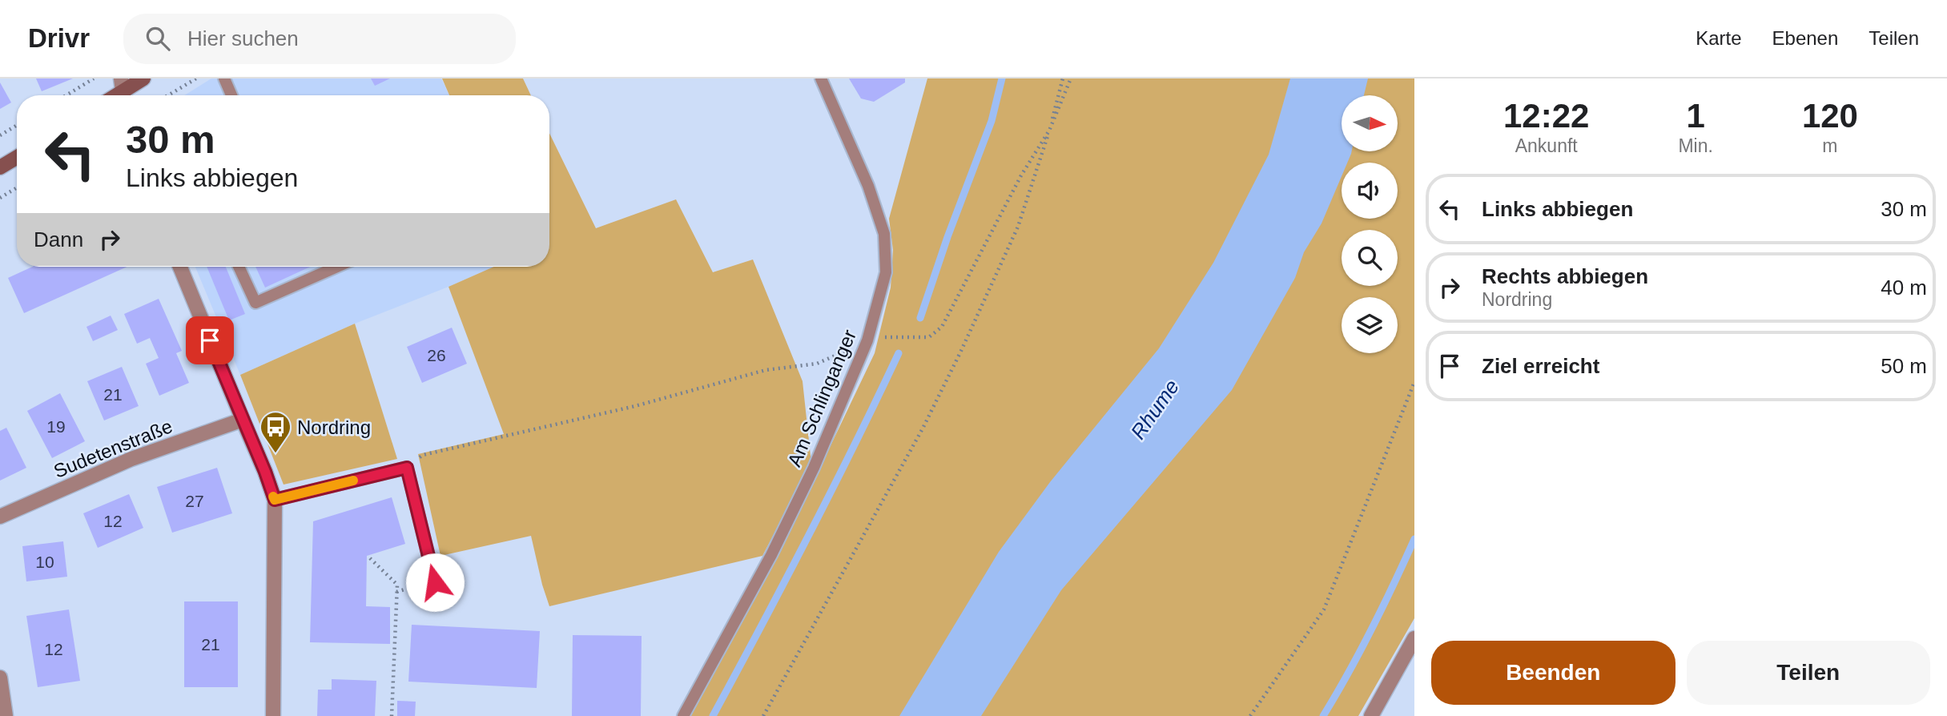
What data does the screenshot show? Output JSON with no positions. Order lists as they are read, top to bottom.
{
  "streets": {
    "street": ["Sudetenstraße"],
    "lane": ["Am Schlinganger"]
  },
  "water": ["Rhume"],
  "places": {
    "bus stop": ["Nordring"]
  },
  "house_numbers": [
    "26",
    "21",
    "19",
    "27",
    "12",
    "10",
    "21",
    "12"
  ],
  "north": "right",
  "page": {
    "header": "Drivr",
    "search": "Hier suchen",
    "nav": ["Karte", "Ebenen", "Teilen"],
    "eta": [
      "12:22",
      "Ankunft",
      "1",
      "Min.",
      "120",
      "m"
    ],
    "turn": ["30 m", "Links abbiegen"],
    "list": [
      {
        "name": "Links abbiegen",
        "value": "30 m"
      },
      {
        "name": "Rechts abbiegen",
        "note": "Nordring",
        "value": "40 m"
      },
      {
        "name": "Ziel erreicht",
        "value": "50 m"
      }
    ],
    "then": "Dann",
    "buttons": ["Beenden", "Teilen"]
  }
}
